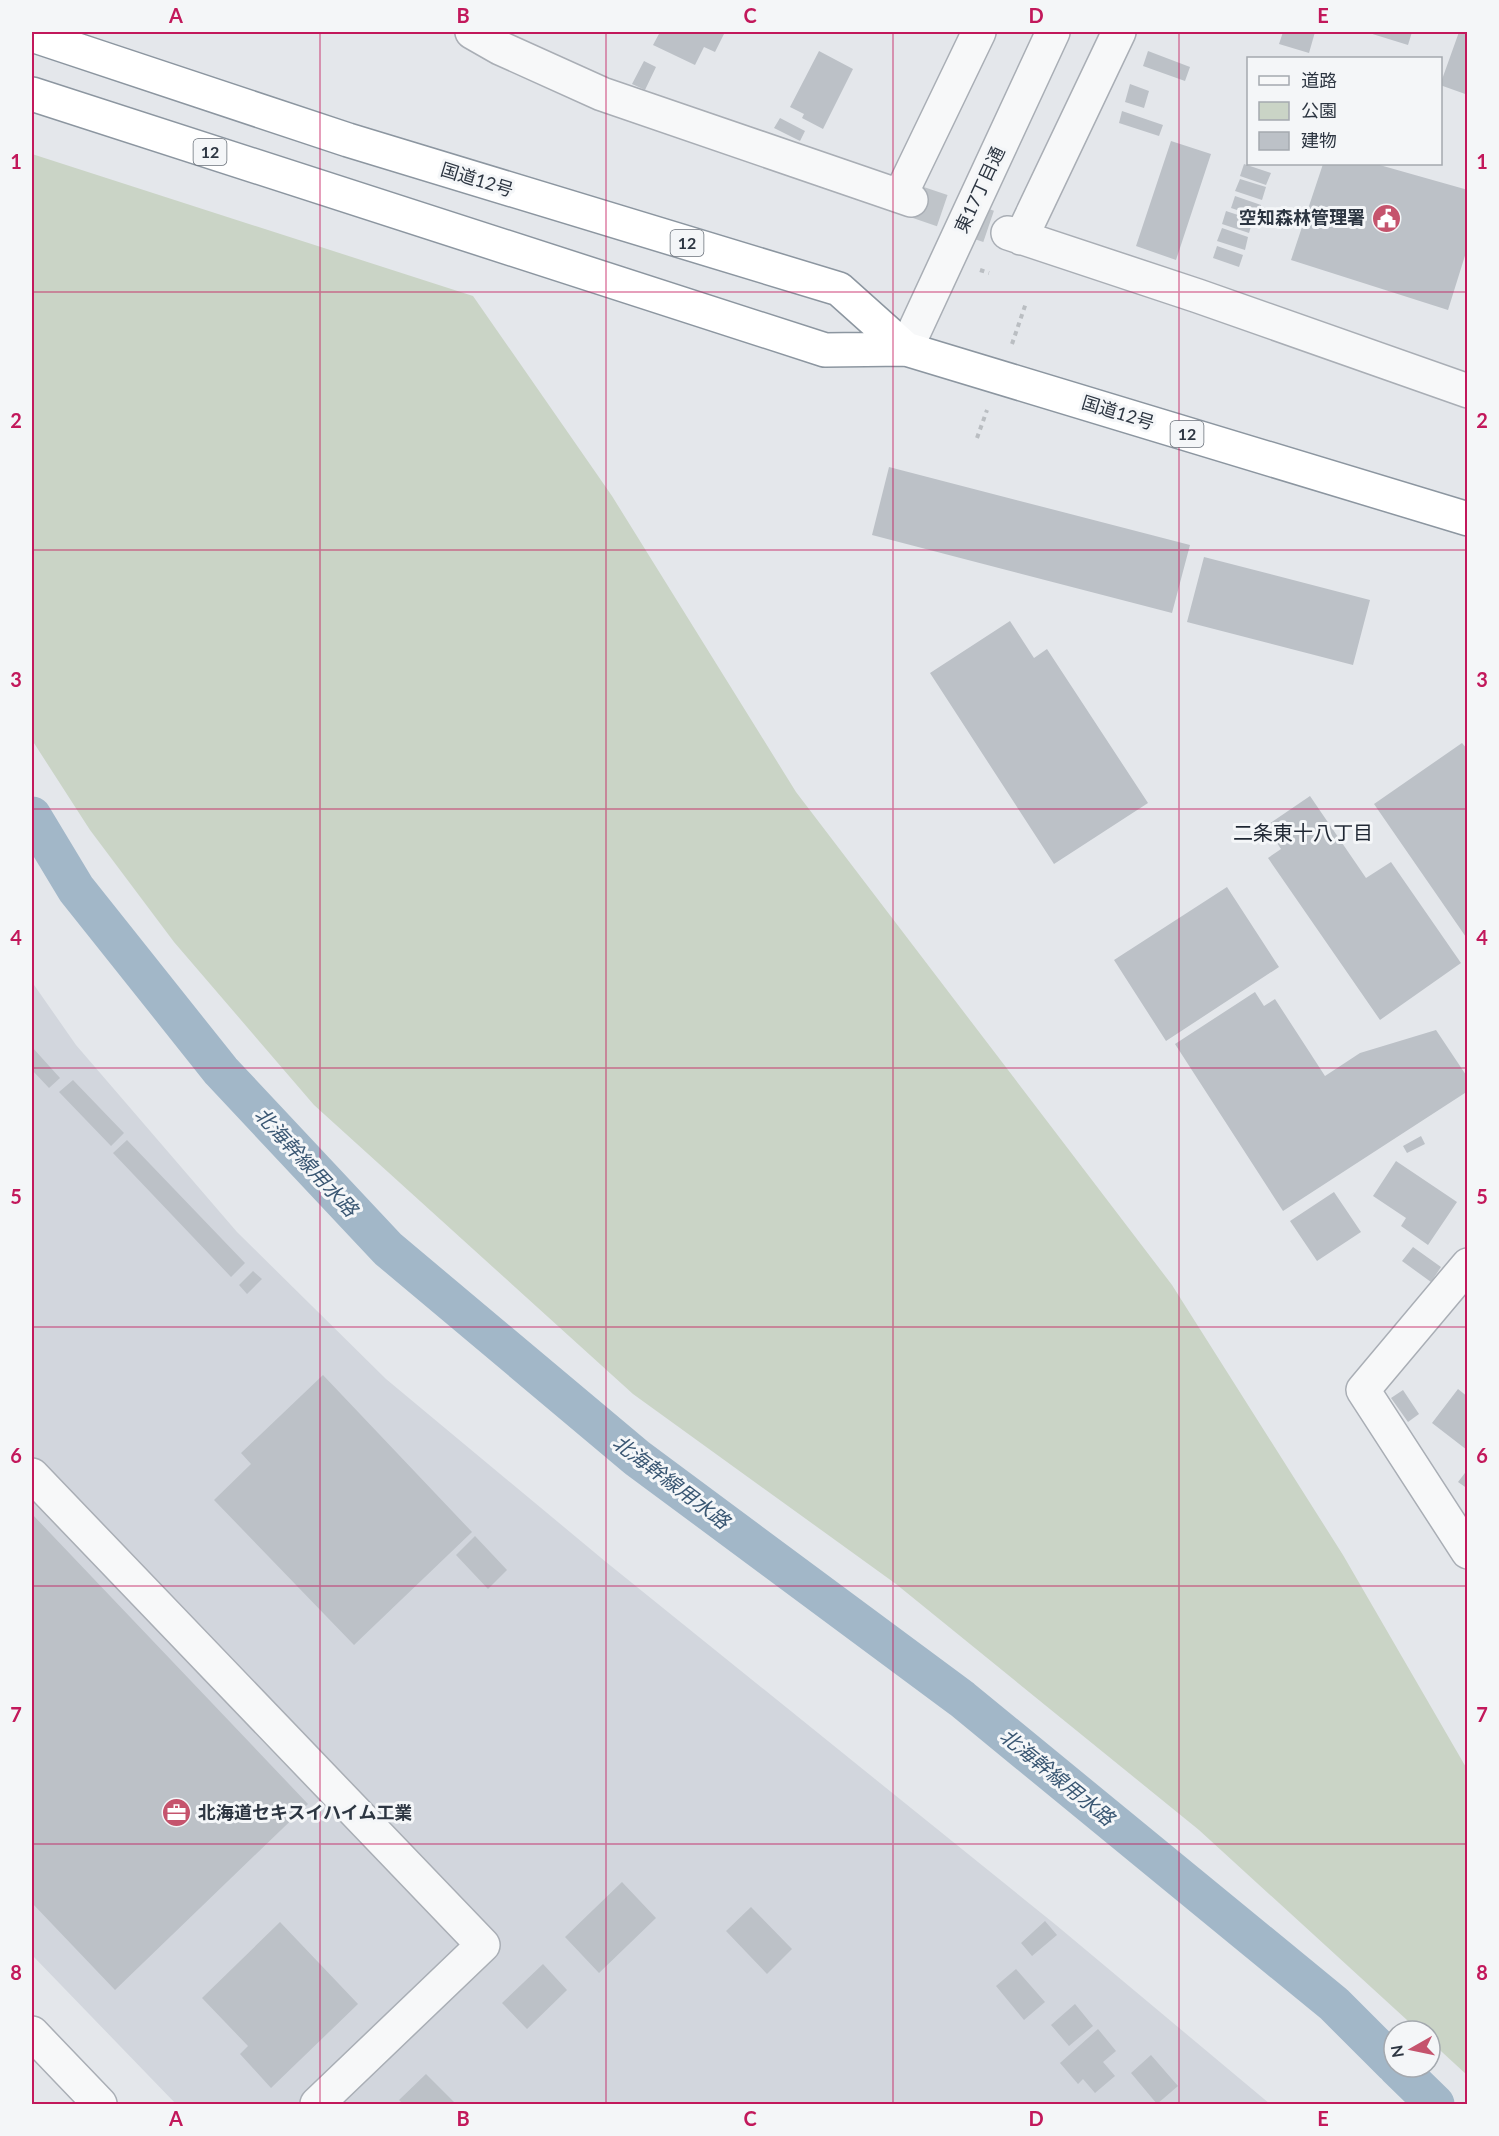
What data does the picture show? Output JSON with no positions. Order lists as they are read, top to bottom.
{
  "streets": {
    "highway": ["12", "国道12号"],
    "street": ["東17丁目通"]
  },
  "crossings": [
    ["国道12号", "東17丁目通"]
  ],
  "districts": ["二条東十八丁目"],
  "water": ["北海幹線用水路"],
  "places": {
    "public building": ["空知森林管理署"],
    "office": ["北海道セキスイハイム工業"]
  },
  "legend": ["道路", "公園", "建物"],
  "north": "left",
  "grid": {
    "columns": [
      "A",
      "B",
      "C",
      "D",
      "E"
    ],
    "rows": [
      "1",
      "2",
      "3",
      "4",
      "5",
      "6",
      "7",
      "8"
    ]
  }
}
